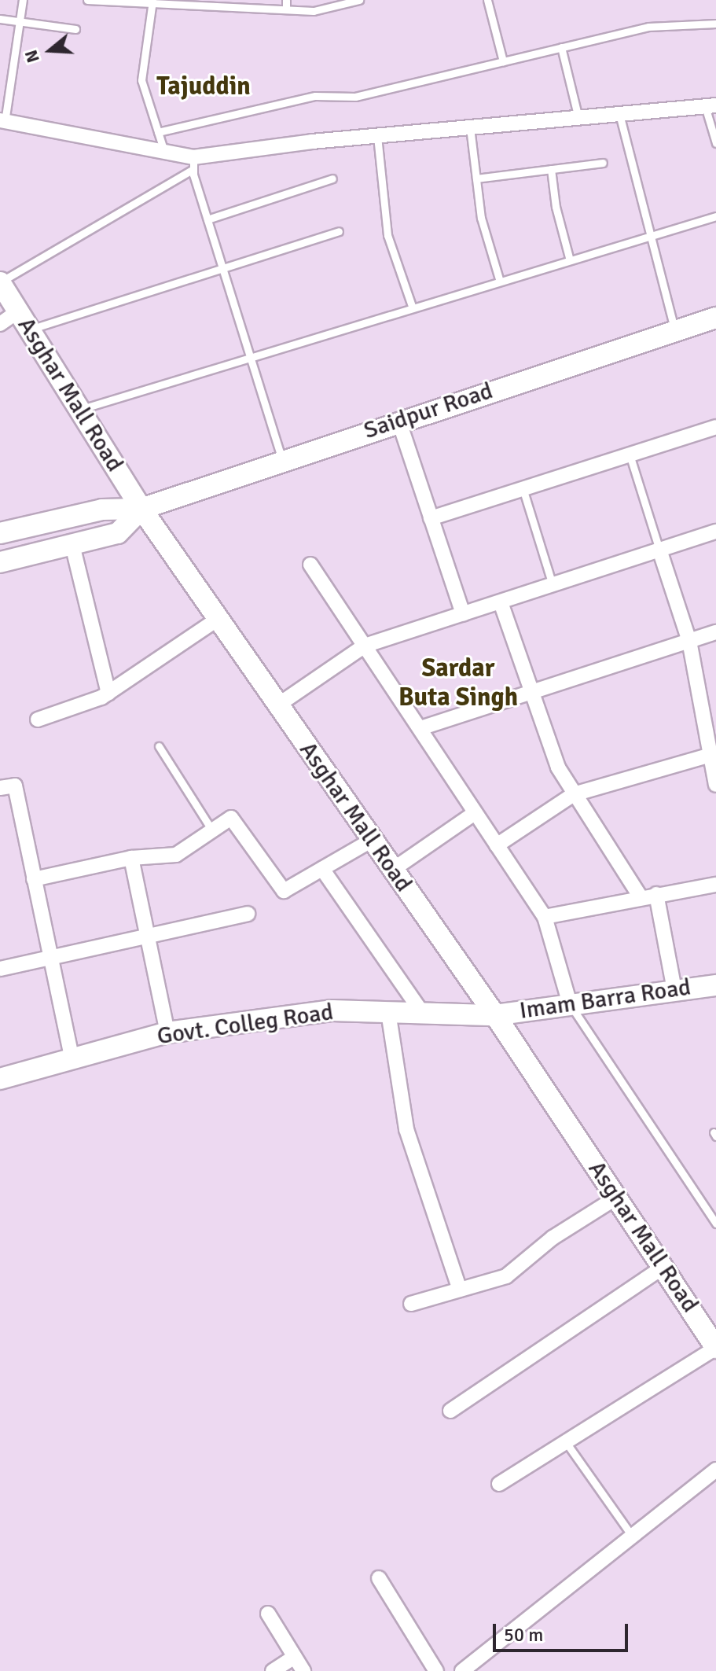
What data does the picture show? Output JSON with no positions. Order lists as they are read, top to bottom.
{
  "streets": {
    "main road": [
      "Asghar Mall Road",
      "Saidpur Road",
      "Imam Barra Road",
      "Govt. Colleg Road"
    ]
  },
  "crossings": [
    ["Asghar Mall Road", "Saidpur Road"],
    ["Asghar Mall Road", "Imam Barra Road"],
    ["Asghar Mall Road", "Govt. Colleg Road"],
    ["Imam Barra Road", "Govt. Colleg Road"]
  ],
  "districts": ["Tajuddin", "Sardar Buta Singh"],
  "scale_bar": "50 m",
  "north": "left"
}
